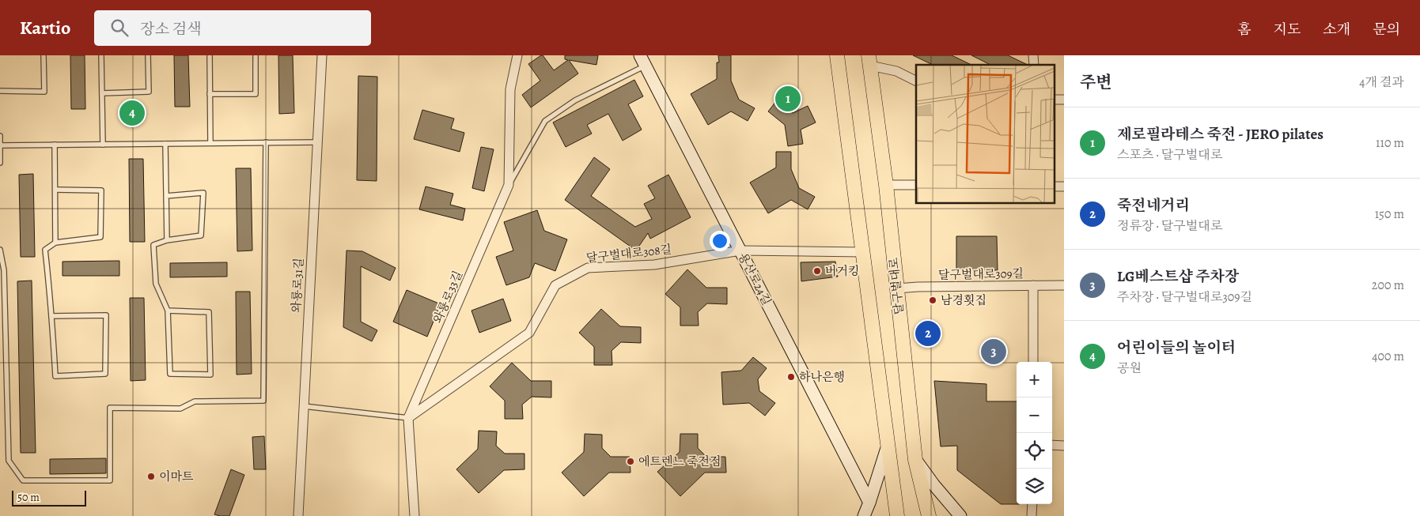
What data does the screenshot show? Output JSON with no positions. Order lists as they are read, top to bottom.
{
  "streets": {
    "main road": ["달구벌대로"],
    "street": [
      "달구벌대로308길",
      "달구벌대로309길",
      "용산로24길",
      "와룡로31길",
      "와룡로33길"
    ]
  },
  "crossings": [
    ["달구벌대로308길", "용산로24길"],
    ["달구벌대로308길", "와룡로33길"],
    ["달구벌대로309길", "달구벌대로"],
    ["용산로24길", "와룡로33길"]
  ],
  "places": [
    "버거킹",
    "남경횟집",
    "하나은행",
    "에트렌느 죽전점",
    "이마트"
  ],
  "scale_bar": "50 m",
  "page": {
    "header": "Kartio",
    "search": "장소 검색",
    "nav": [
      "홈",
      "지도",
      "소개",
      "문의"
    ],
    "heading": ["주변", "4개 결과"],
    "pins": [
      "1",
      "4",
      "2",
      "3"
    ],
    "list": [
      {
        "mark": "1",
        "name": "제로필라테스 죽전 - JERO pilates",
        "note": "스포츠 · 달구벌대로",
        "value": "110 m"
      },
      {
        "mark": "2",
        "name": "죽전네거리",
        "note": "정류장 · 달구벌대로",
        "value": "150 m"
      },
      {
        "mark": "3",
        "name": "LG베스트샵 주차장",
        "note": "주차장 · 달구벌대로309길",
        "value": "200 m"
      },
      {
        "mark": "4",
        "name": "어린이들의 놀이터",
        "note": "공원",
        "value": "400 m"
      }
    ],
    "map_buttons": ["+", "−"],
    "scale": "50 m"
  }
}
